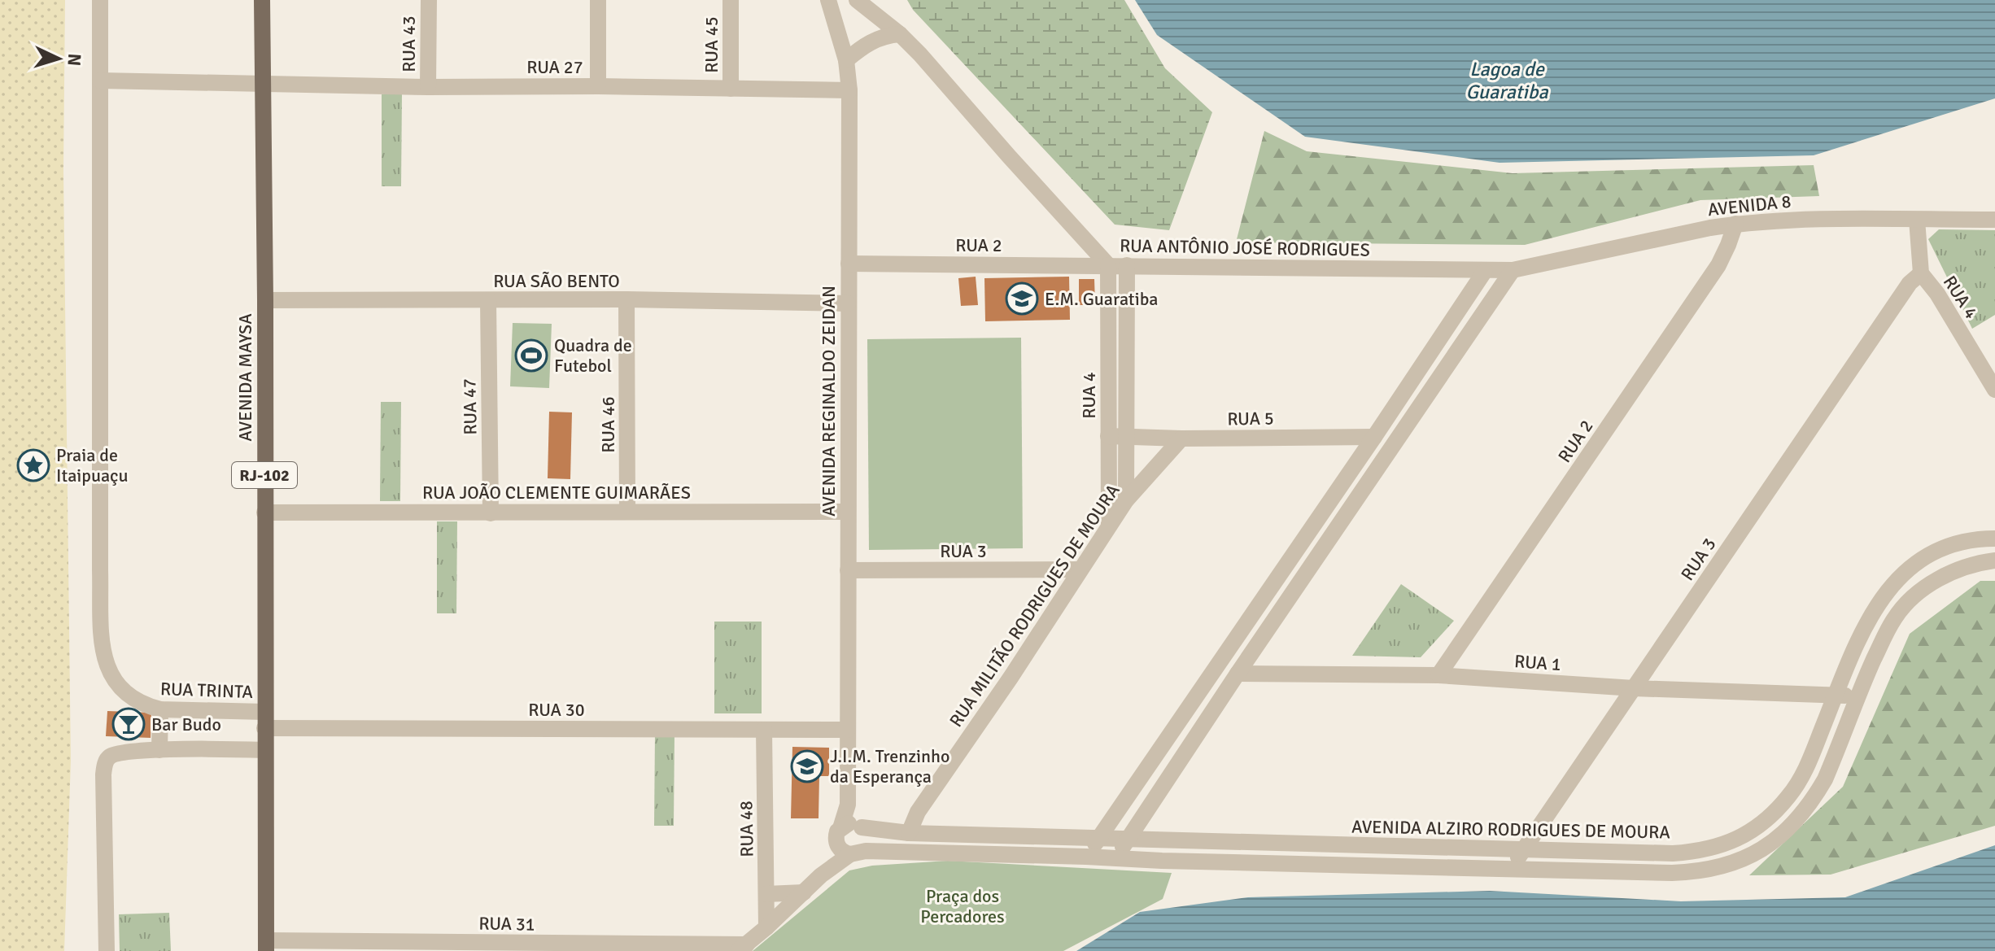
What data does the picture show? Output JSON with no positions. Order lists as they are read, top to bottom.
{
  "streets": {
    "main road": ["AVENIDA MAYSA", "RJ-102"],
    "street": [
      "RUA 43",
      "RUA 45",
      "RUA 27",
      "AVENIDA 8",
      "RUA 2",
      "RUA ANTÔNIO JOSÉ RODRIGUES",
      "RUA SÃO BENTO",
      "RUA 4",
      "AVENIDA REGINALDO ZEIDAN",
      "RUA 47",
      "RUA 5",
      "RUA 46",
      "RUA JOÃO CLEMENTE GUIMARÃES",
      "RUA 3",
      "RUA MILITÃO RODRIGUES DE MOURA",
      "RUA 1",
      "RUA TRINTA",
      "RUA 30",
      "RUA 48",
      "AVENIDA ALZIRO RODRIGUES DE MOURA",
      "RUA 31"
    ]
  },
  "crossings": [
    ["RUA 43", "RUA 27"],
    ["RUA 45", "RUA 27"],
    ["RUA 27", "AVENIDA MAYSA"],
    ["RUA 27", "AVENIDA REGINALDO ZEIDAN"],
    ["RUA 27", "RUA TRINTA"],
    ["AVENIDA 8", "RUA 2"],
    ["AVENIDA 8", "RUA ANTÔNIO JOSÉ RODRIGUES"],
    ["AVENIDA 8", "RUA 4"],
    ["RUA 2", "RUA ANTÔNIO JOSÉ RODRIGUES"],
    ["RUA 2", "RUA 4"],
    ["RUA 2", "AVENIDA REGINALDO ZEIDAN"],
    ["RUA 2", "RUA 1"],
    ["RUA ANTÔNIO JOSÉ RODRIGUES", "RUA 4"],
    ["RUA SÃO BENTO", "AVENIDA MAYSA"],
    ["RUA SÃO BENTO", "AVENIDA REGINALDO ZEIDAN"],
    ["RUA SÃO BENTO", "RUA 47"],
    ["RUA SÃO BENTO", "RUA 46"],
    ["RUA 4", "RUA 5"],
    ["RUA 4", "RUA 3"],
    ["RUA 4", "RUA MILITÃO RODRIGUES DE MOURA"],
    ["AVENIDA MAYSA", "RUA JOÃO CLEMENTE GUIMARÃES"],
    ["AVENIDA MAYSA", "RUA TRINTA"],
    ["AVENIDA MAYSA", "RUA 30"],
    ["AVENIDA MAYSA", "RUA 31"],
    ["AVENIDA REGINALDO ZEIDAN", "RUA JOÃO CLEMENTE GUIMARÃES"],
    ["AVENIDA REGINALDO ZEIDAN", "RUA 3"],
    ["AVENIDA REGINALDO ZEIDAN", "RUA 30"],
    ["AVENIDA REGINALDO ZEIDAN", "RUA 48"],
    ["AVENIDA REGINALDO ZEIDAN", "AVENIDA ALZIRO RODRIGUES DE MOURA"],
    ["AVENIDA REGINALDO ZEIDAN", "RUA 31"],
    ["RUA 47", "RUA JOÃO CLEMENTE GUIMARÃES"],
    ["RUA 5", "RUA MILITÃO RODRIGUES DE MOURA"],
    ["RUA 46", "RUA JOÃO CLEMENTE GUIMARÃES"],
    ["RUA 3", "RUA MILITÃO RODRIGUES DE MOURA"],
    ["RUA 3", "RUA 1"],
    ["RUA 3", "AVENIDA ALZIRO RODRIGUES DE MOURA"],
    ["RUA MILITÃO RODRIGUES DE MOURA", "AVENIDA ALZIRO RODRIGUES DE MOURA"],
    ["RUA 1", "AVENIDA ALZIRO RODRIGUES DE MOURA"],
    ["RUA TRINTA", "RUA 30"],
    ["RUA 30", "RUA 48"]
  ],
  "water": ["Lagoa de Guaratiba"],
  "parks": ["Praça dos Percadores"],
  "places": {
    "school or university": ["E.M. Guaratiba", "J.I.M. Trenzinho da Esperança"],
    "sports": ["Quadra de Futebol"],
    "place": ["Praia de Itaipuaçu"],
    "bar": ["Bar Budo"]
  },
  "north": "right"
}
